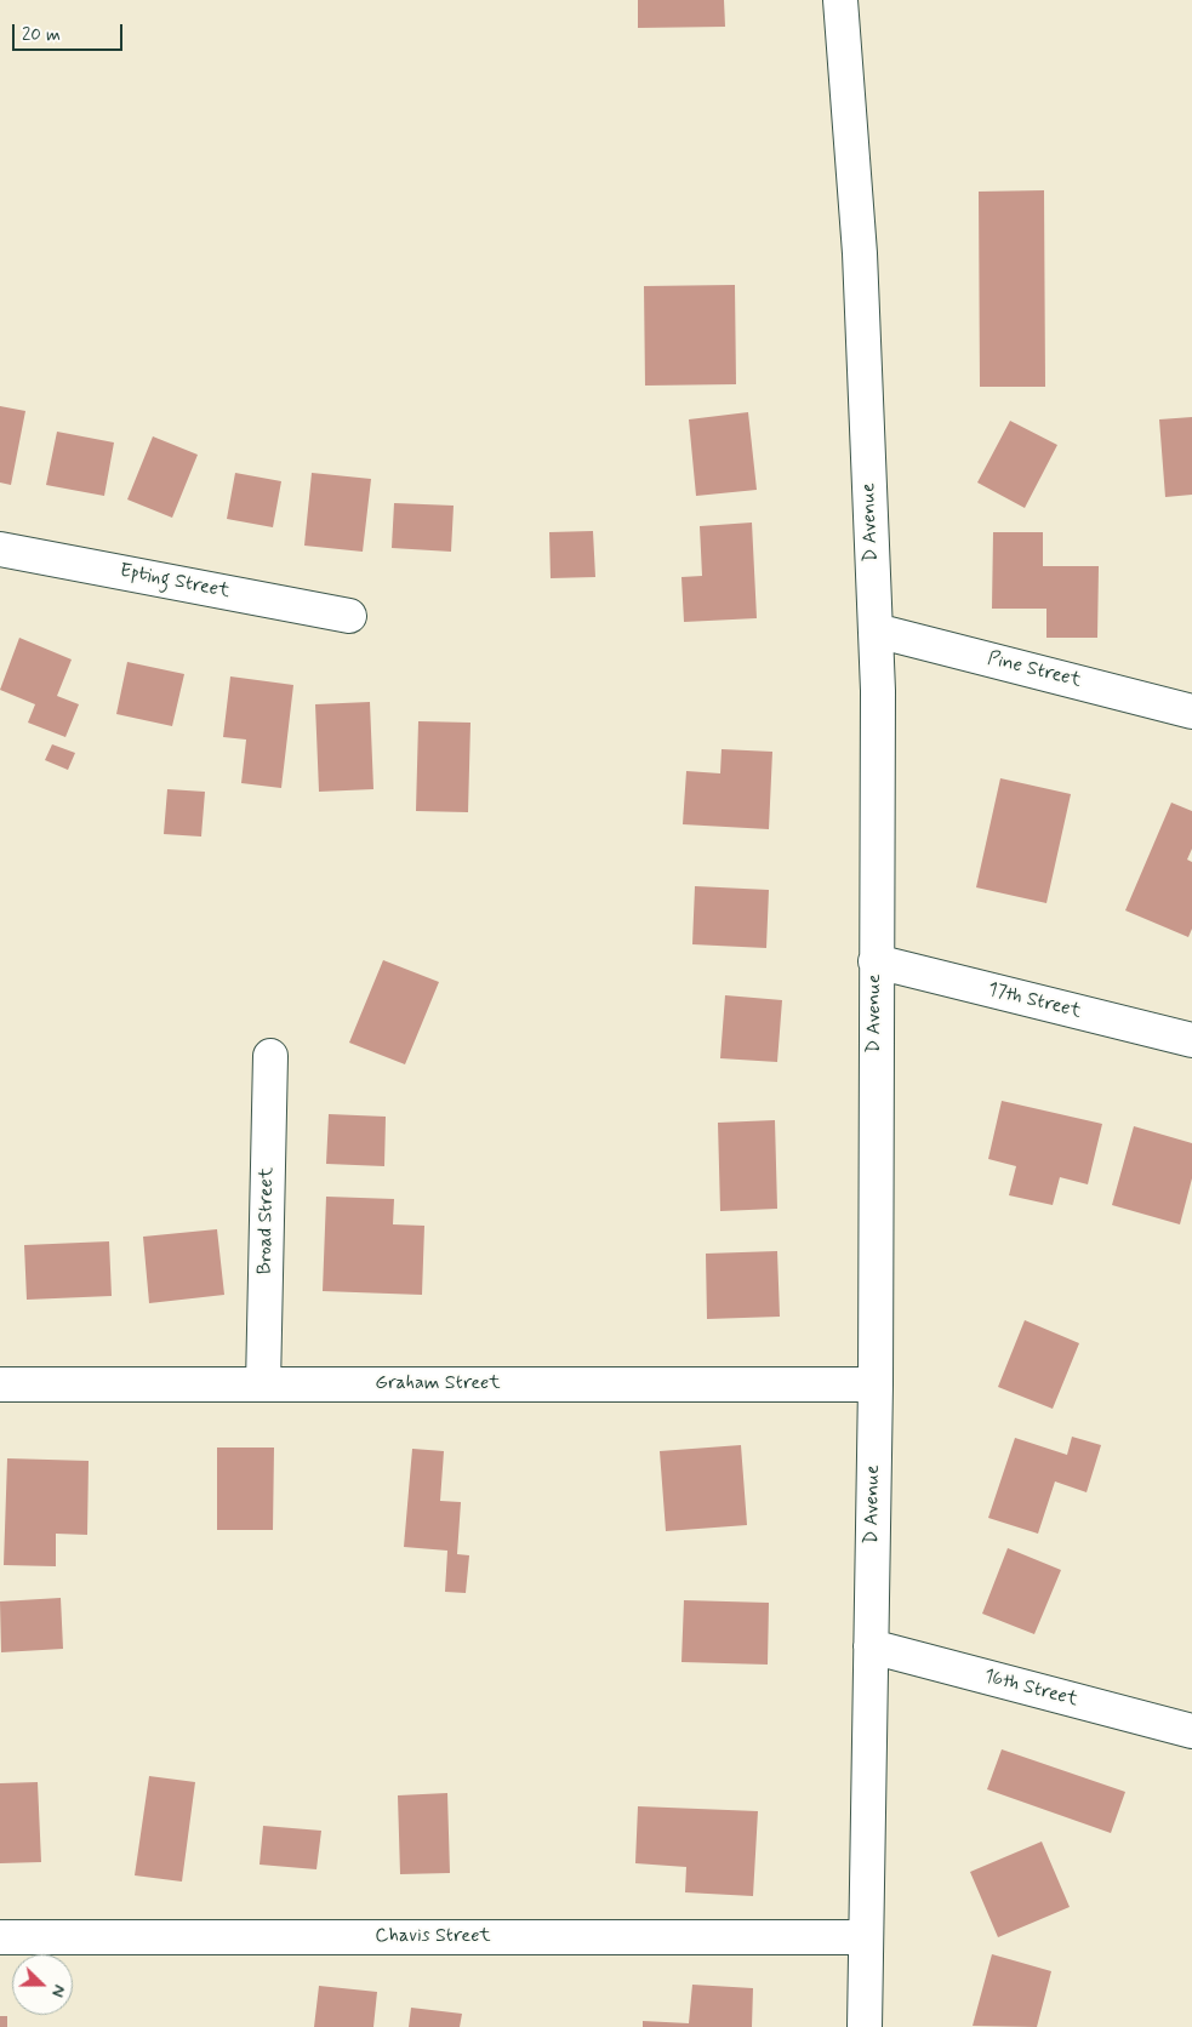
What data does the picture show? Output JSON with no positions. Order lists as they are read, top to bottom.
{
  "streets": {
    "street": [
      "D Avenue",
      "Epting Street",
      "Pine Street",
      "17th Street",
      "Broad Street",
      "Graham Street",
      "16th Street",
      "Chavis Street"
    ]
  },
  "crossings": [
    ["D Avenue", "Pine Street"],
    ["D Avenue", "17th Street"],
    ["D Avenue", "Graham Street"],
    ["D Avenue", "16th Street"],
    ["D Avenue", "Chavis Street"],
    ["Broad Street", "Graham Street"]
  ],
  "scale_bar": "20 m",
  "north": "right"
}
